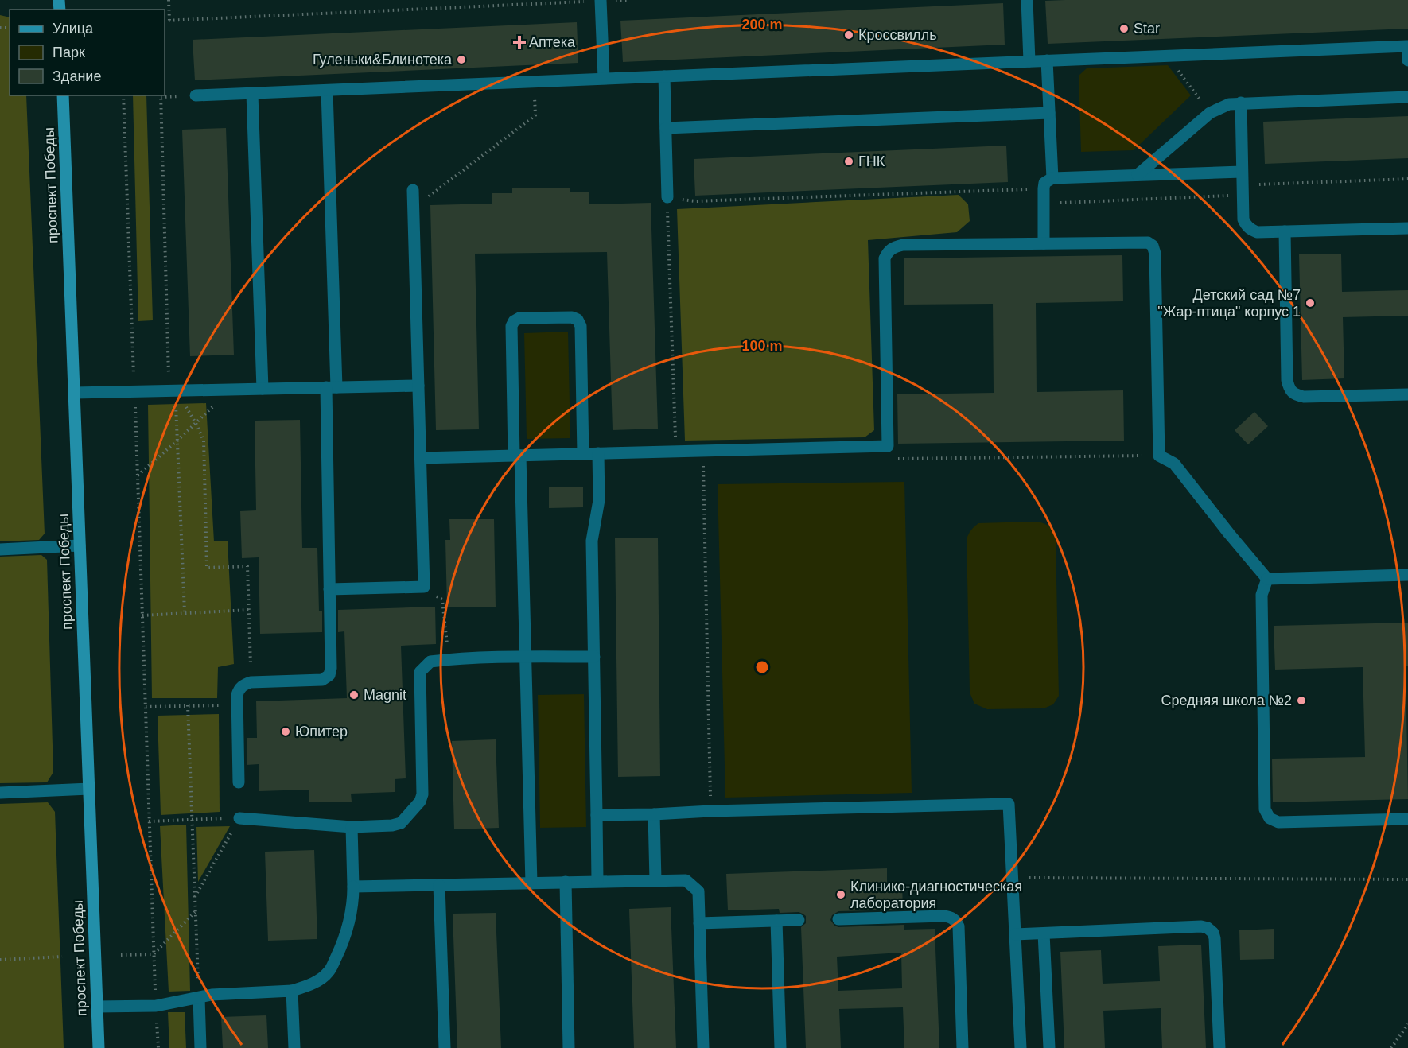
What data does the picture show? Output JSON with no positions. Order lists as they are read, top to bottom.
{
  "streets": {
    "main road": ["проспект Победы"]
  },
  "places": {
    "other": [
      "Star",
      "Кроссвилль",
      "Гуленьки&Блинотека",
      "ГНК",
      "Детский сад №7 \"Жар-птица\" корпус 1",
      "Magnit",
      "Средняя школа №2",
      "Юпитер",
      "Клинико-диагностическая лаборатория"
    ],
    "health": ["Аптека"]
  },
  "legend": ["Улица", "Парк", "Здание"],
  "rings": ["200 m", "100 m"]
}
